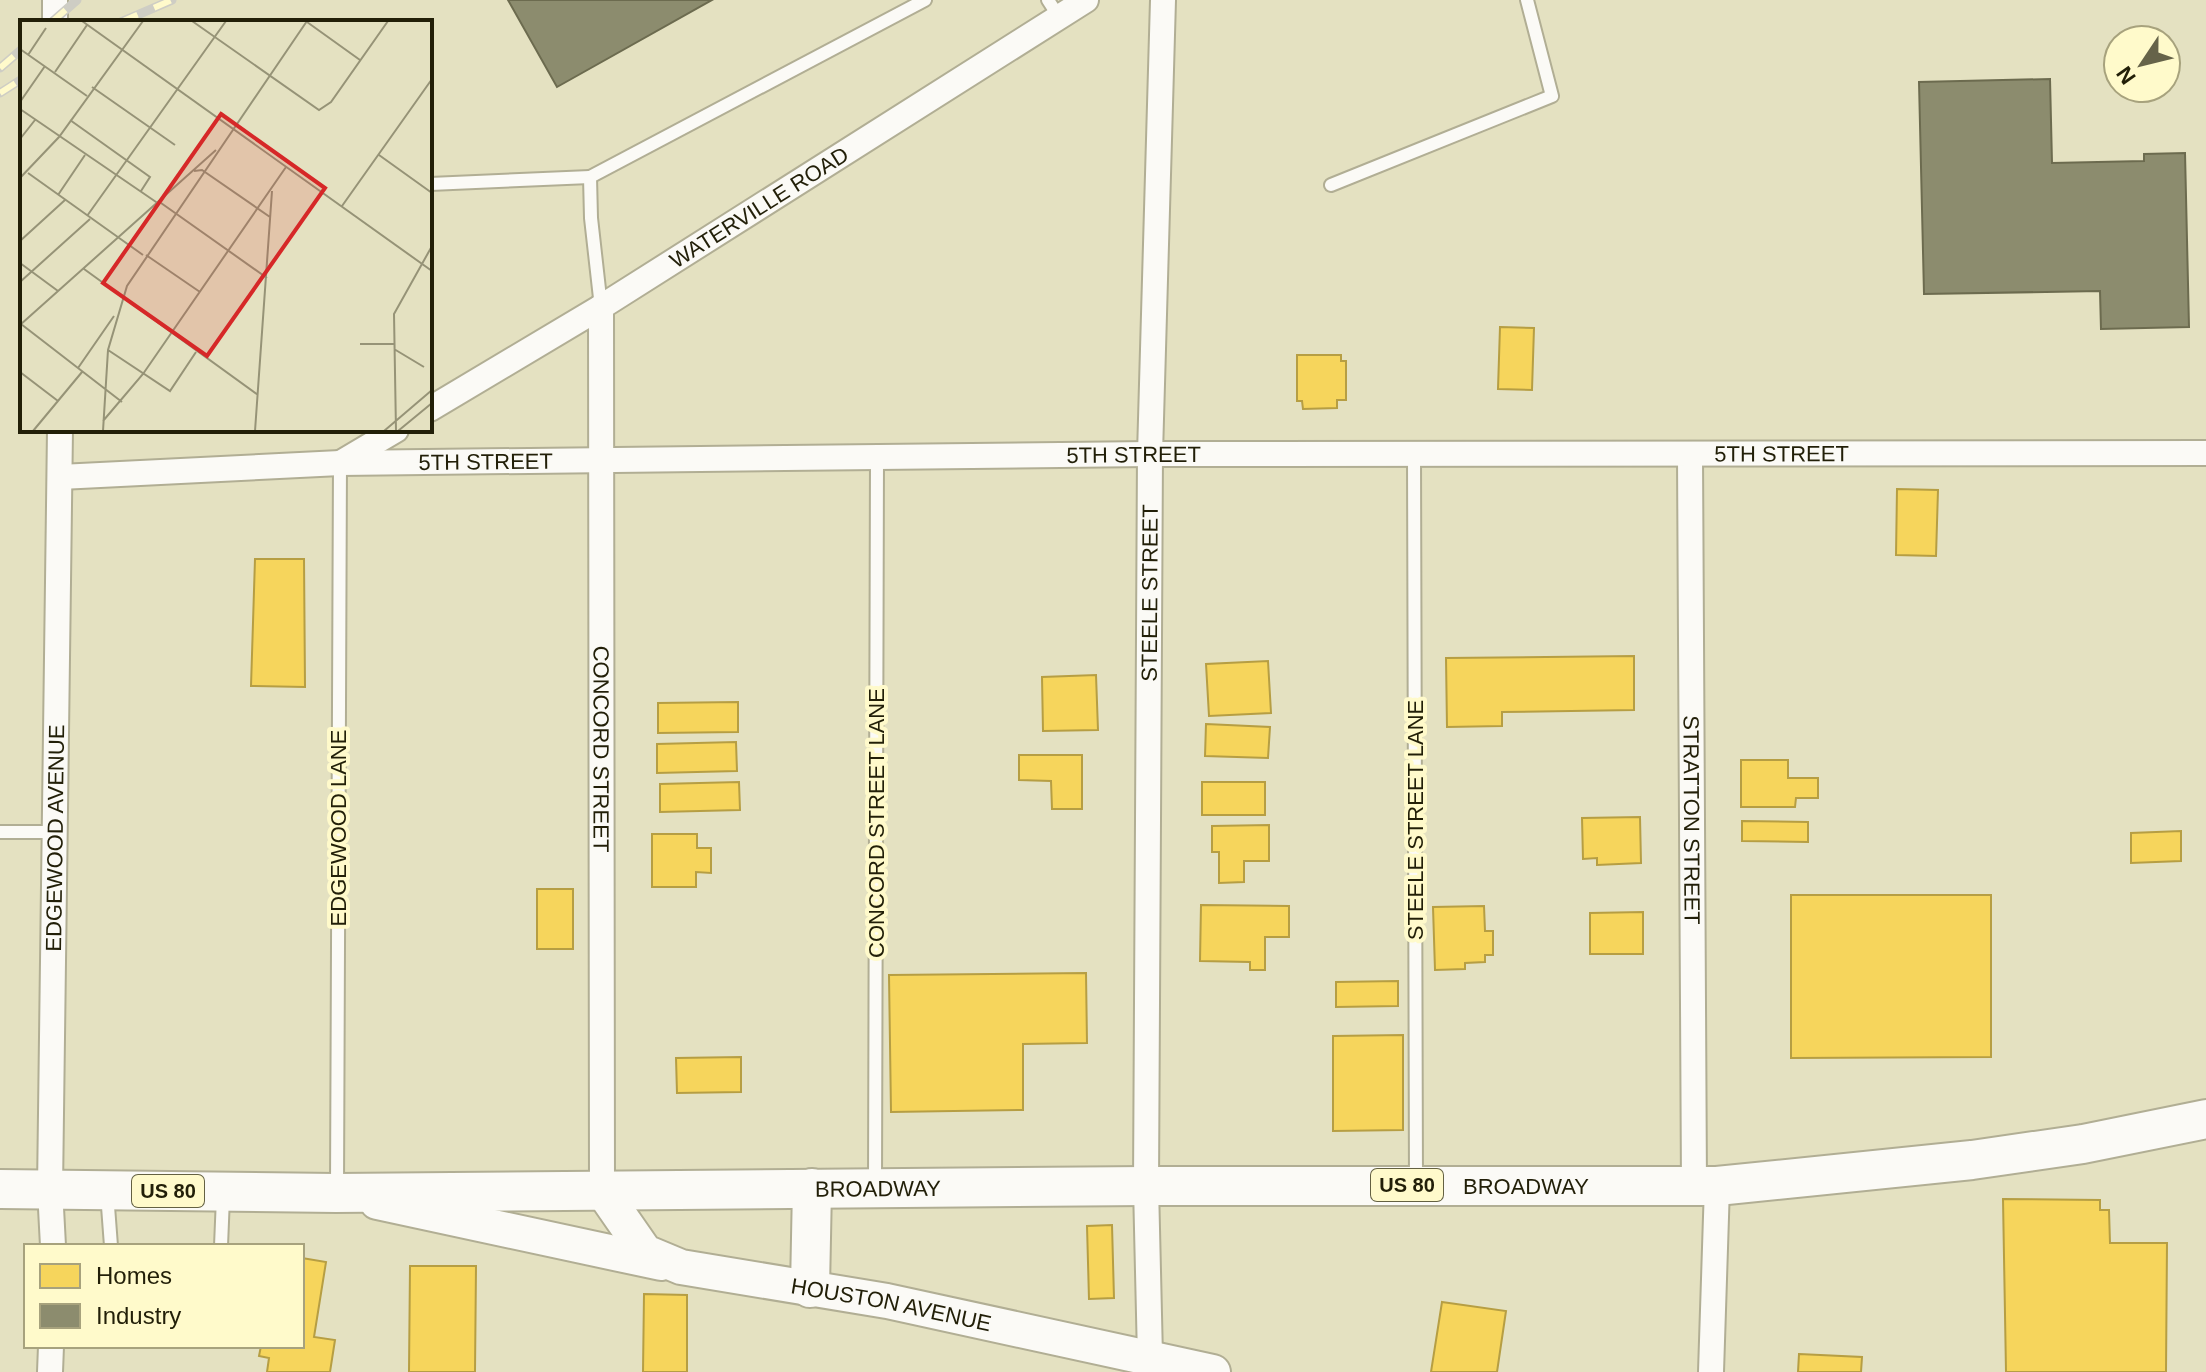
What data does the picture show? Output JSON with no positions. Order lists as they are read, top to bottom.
{
  "streets": {
    "main road": ["US 80", "BROADWAY"],
    "street": [
      "WATERVILLE ROAD",
      "5TH STREET",
      "STEELE STREET",
      "CONCORD STREET",
      "STRATTON STREET",
      "EDGEWOOD AVENUE",
      "HOUSTON AVENUE"
    ],
    "lane": ["STEELE STREET LANE", "CONCORD STREET LANE", "EDGEWOOD LANE"]
  },
  "crossings": [
    ["WATERVILLE ROAD", "CONCORD STREET"],
    ["5TH STREET", "STEELE STREET"],
    ["5TH STREET", "CONCORD STREET"],
    ["5TH STREET", "STEELE STREET LANE"],
    ["5TH STREET", "STRATTON STREET"],
    ["5TH STREET", "CONCORD STREET LANE"],
    ["5TH STREET", "EDGEWOOD LANE"],
    ["5TH STREET", "EDGEWOOD AVENUE"],
    ["STEELE STREET", "BROADWAY"],
    ["STEELE STREET", "HOUSTON AVENUE"],
    ["CONCORD STREET", "US 80"],
    ["CONCORD STREET", "BROADWAY"],
    ["CONCORD STREET", "HOUSTON AVENUE"],
    ["STEELE STREET LANE", "BROADWAY"],
    ["STRATTON STREET", "BROADWAY"],
    ["CONCORD STREET LANE", "BROADWAY"],
    ["EDGEWOOD LANE", "US 80"],
    ["EDGEWOOD AVENUE", "US 80"],
    ["US 80", "BROADWAY"],
    ["US 80", "HOUSTON AVENUE"],
    ["BROADWAY", "HOUSTON AVENUE"]
  ],
  "legend": ["Homes", "Industry"],
  "north": "bottom left"
}
